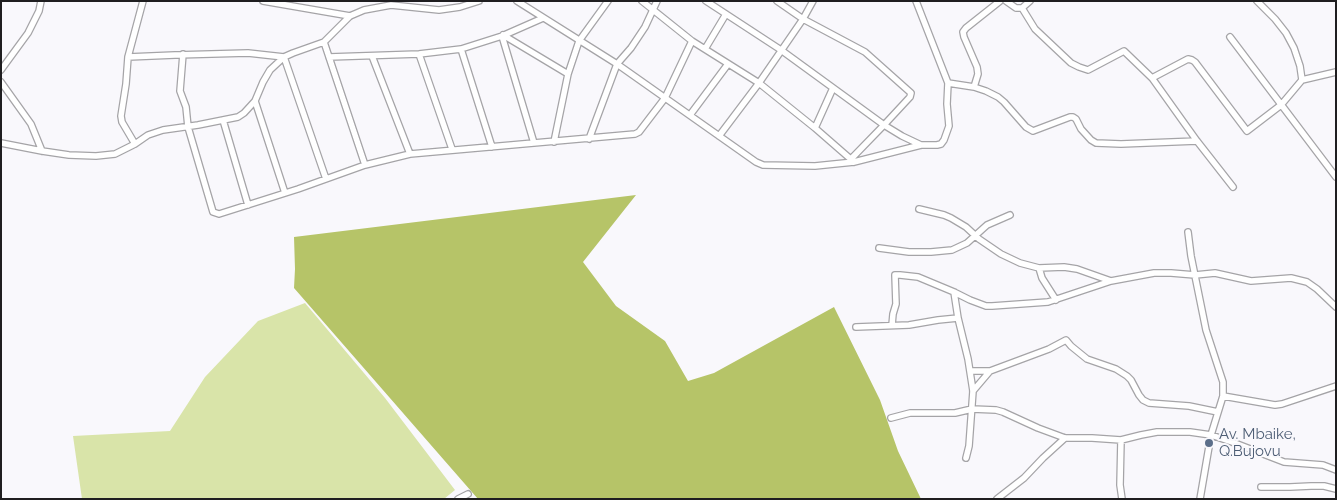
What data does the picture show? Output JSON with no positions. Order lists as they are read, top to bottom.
{
  "places": ["Av. Mbaike, Q.Bujovu"]
}
